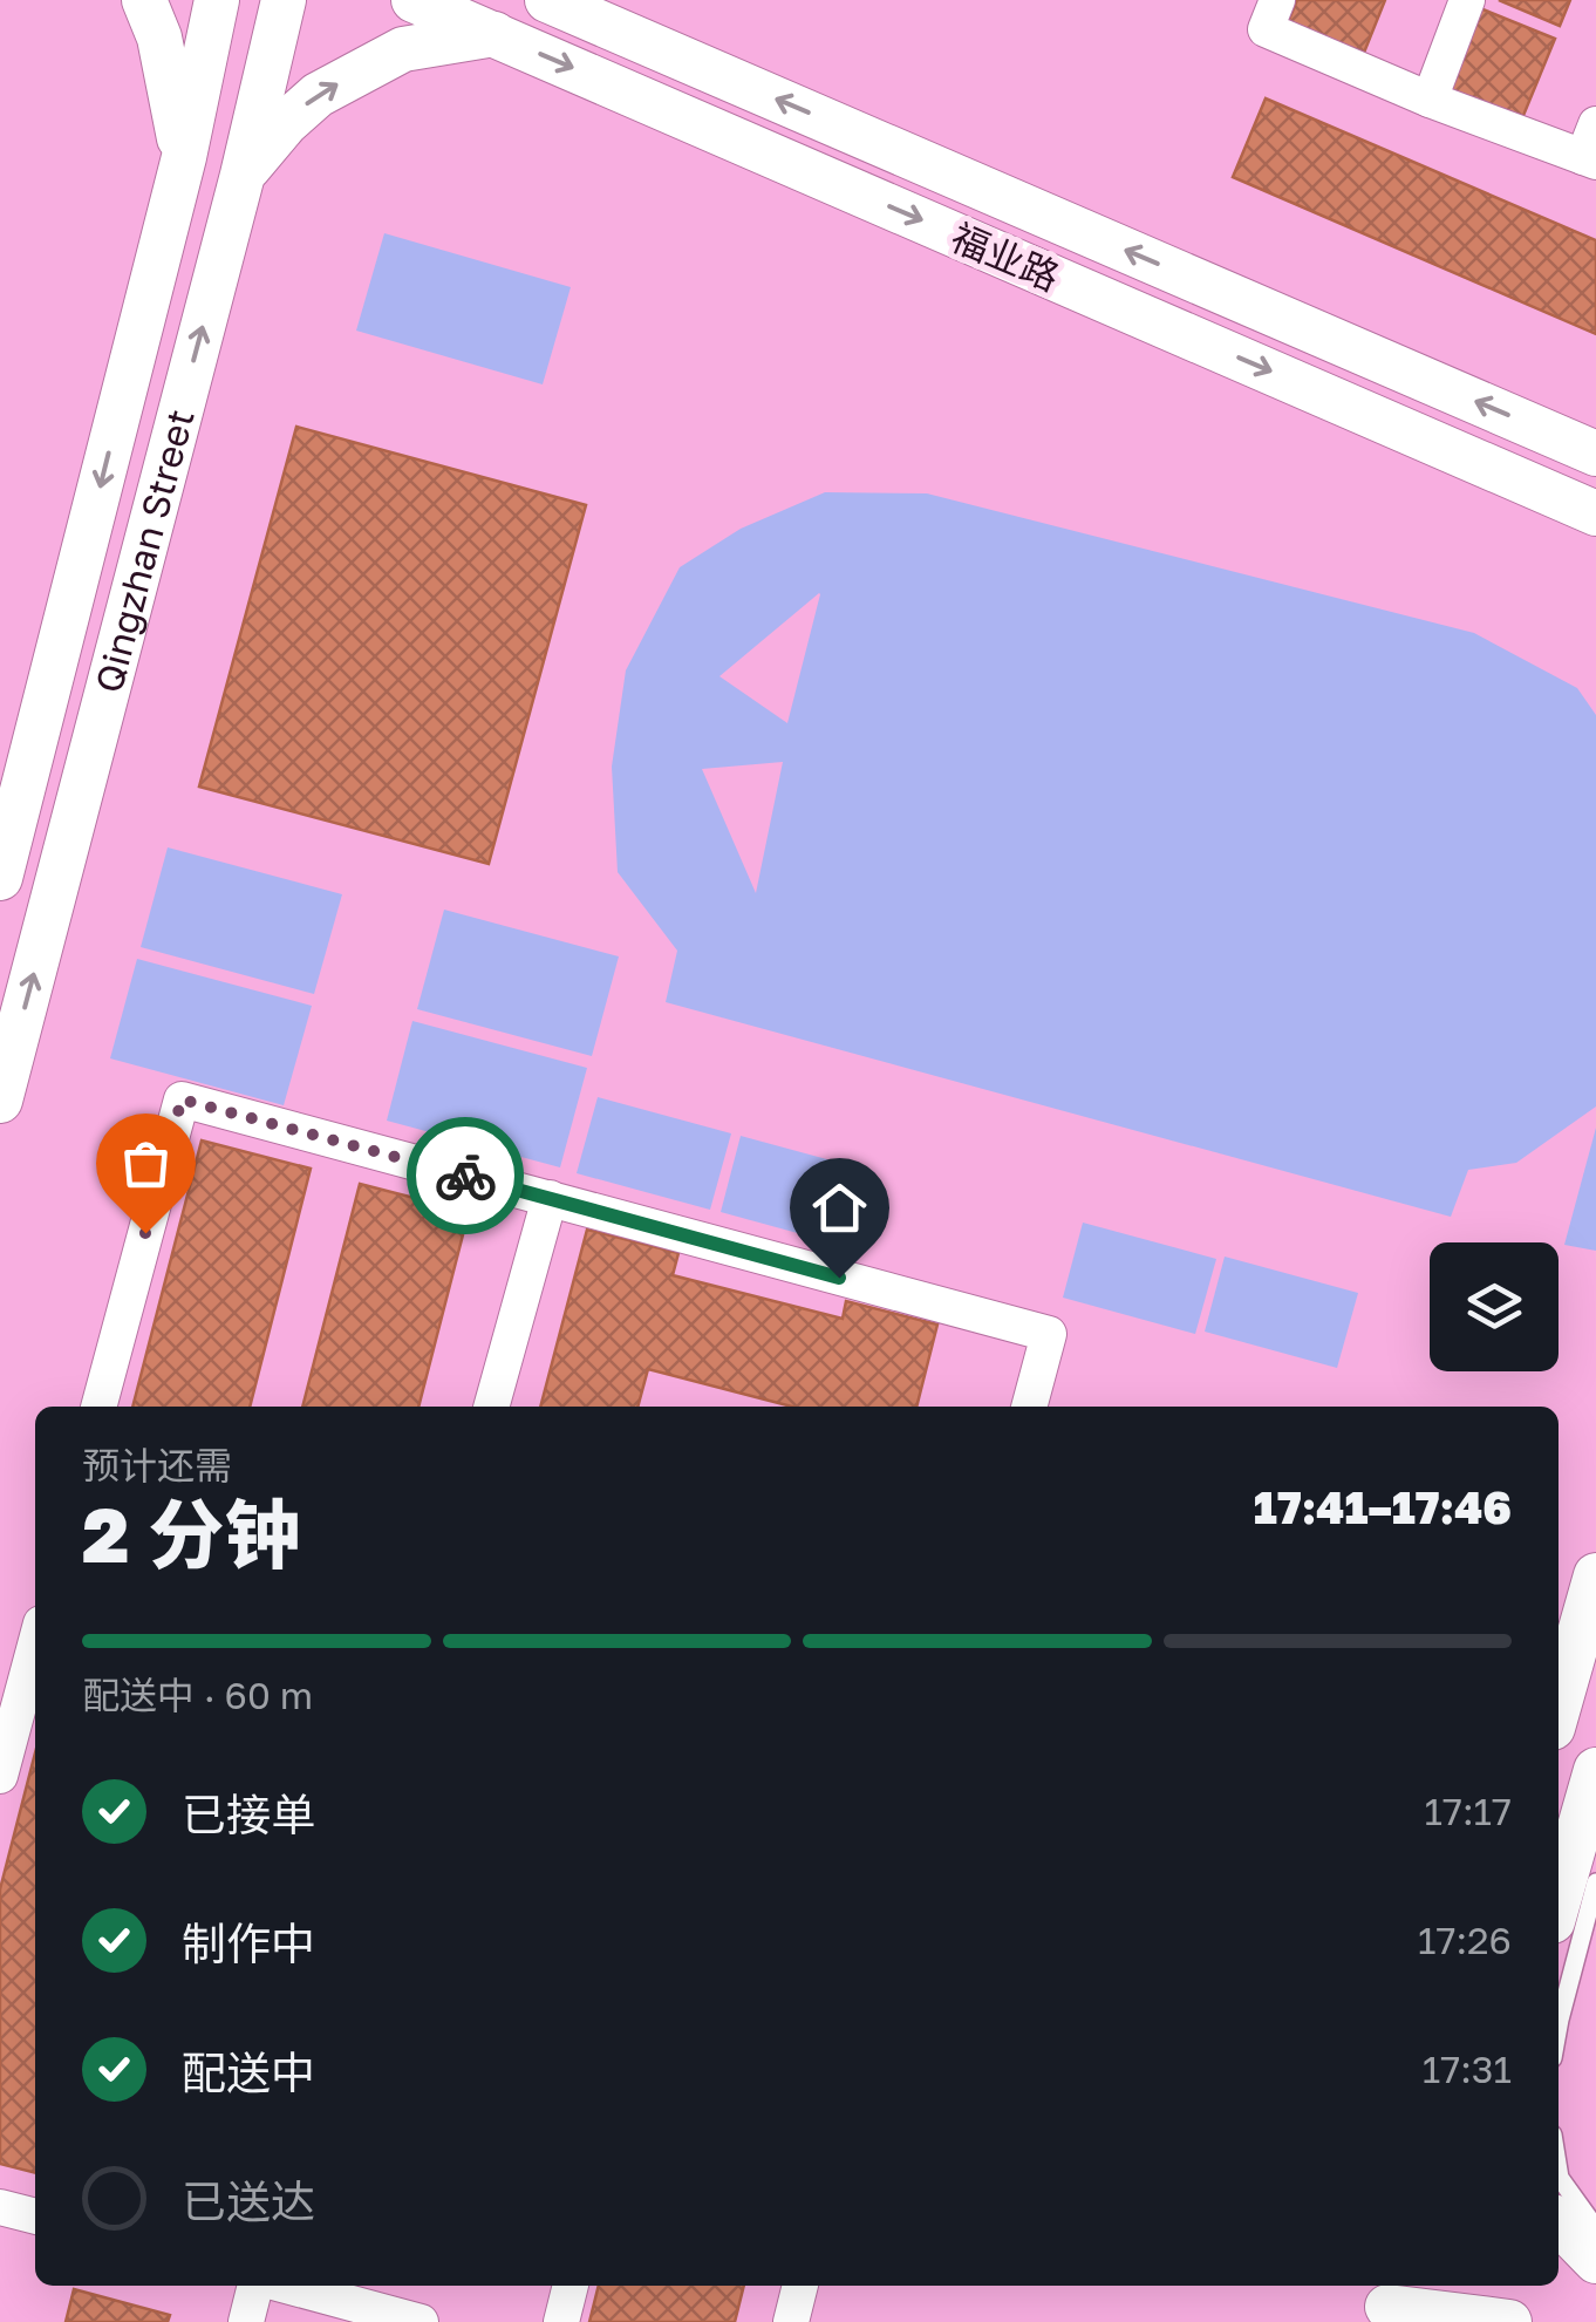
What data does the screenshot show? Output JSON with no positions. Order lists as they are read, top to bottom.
{
  "streets": {
    "street": ["福业路", "Qingzhan Street"]
  },
  "page": {
    "heading": ["2 分钟", "预计还需", "17:41–17:46"],
    "bar": "配送中 · 60 m",
    "list": [
      ["已接单", "17:17"],
      ["制作中", "17:26"],
      ["配送中", "17:31"],
      "已送达"
    ]
  }
}
